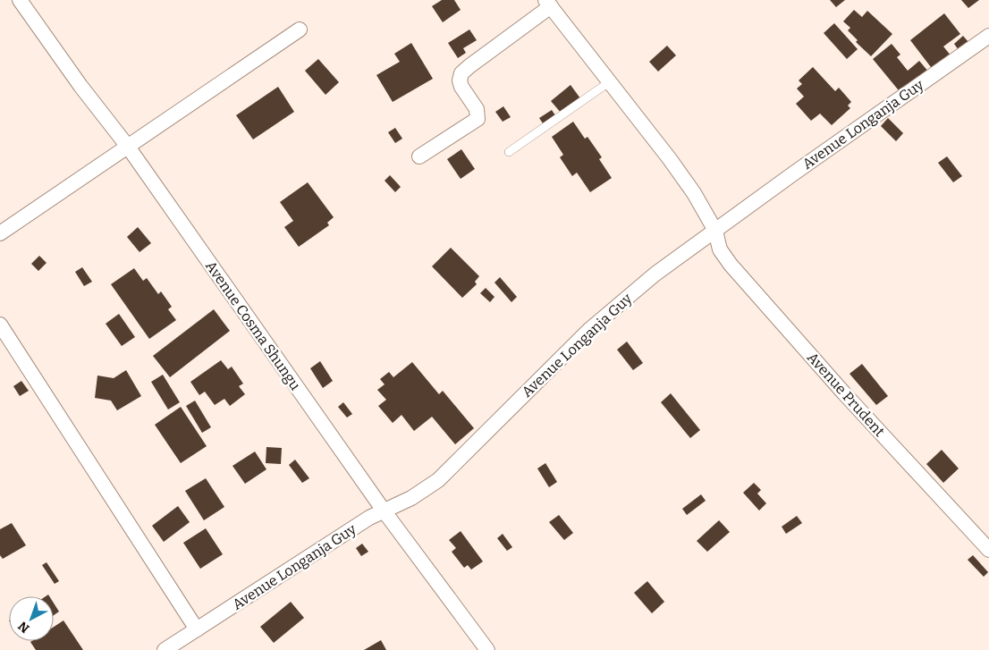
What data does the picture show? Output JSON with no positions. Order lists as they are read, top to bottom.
{
  "streets": {
    "street": ["Avenue Longanja Guy", "Avenue Cosma Shungu", "Avenue Prudent"]
  },
  "crossings": [
    ["Avenue Longanja Guy", "Avenue Cosma Shungu"],
    ["Avenue Longanja Guy", "Avenue Prudent"]
  ],
  "north": "bottom left"
}
